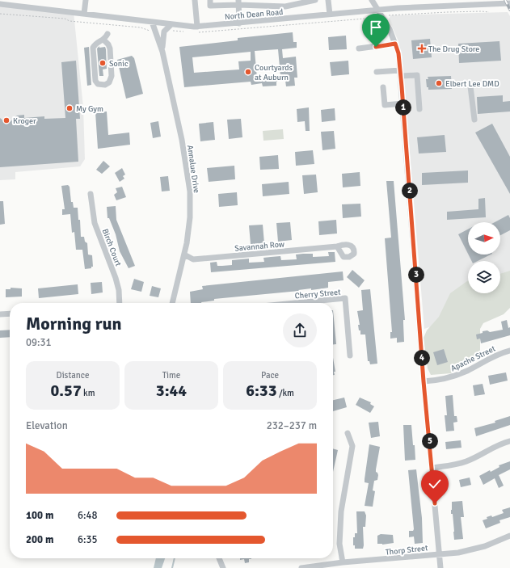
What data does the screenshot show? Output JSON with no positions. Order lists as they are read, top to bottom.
{
  "streets": {
    "street": [
      "North Dean Road",
      "Annalue Drive",
      "Savannah Row",
      "Birch Court",
      "Cherry Street",
      "Apache Street",
      "Thorp Street"
    ]
  },
  "crossings": [
    ["North Dean Road", "Annalue Drive"],
    ["Annalue Drive", "Savannah Row"]
  ],
  "places": {
    "health": ["The Drug Store"],
    "other": [
      "Sonic",
      "Courtyards at Auburn",
      "Elbert Lee DMD",
      "My Gym",
      "Kroger"
    ]
  },
  "north": "right",
  "page": {
    "pins": [
      "1",
      "2",
      "3",
      "4",
      "5"
    ],
    "heading": ["Morning run", "09:31"],
    "stats": [
      ["Distance", "0.57 km"],
      ["Time", "3:44"],
      ["Pace", "6:33 /km"]
    ],
    "chart": ["Elevation", "232–237 m"],
    "list": [
      {
        "name": "100 m",
        "note": "6:48"
      },
      {
        "name": "200 m",
        "note": "6:35"
      }
    ]
  }
}
